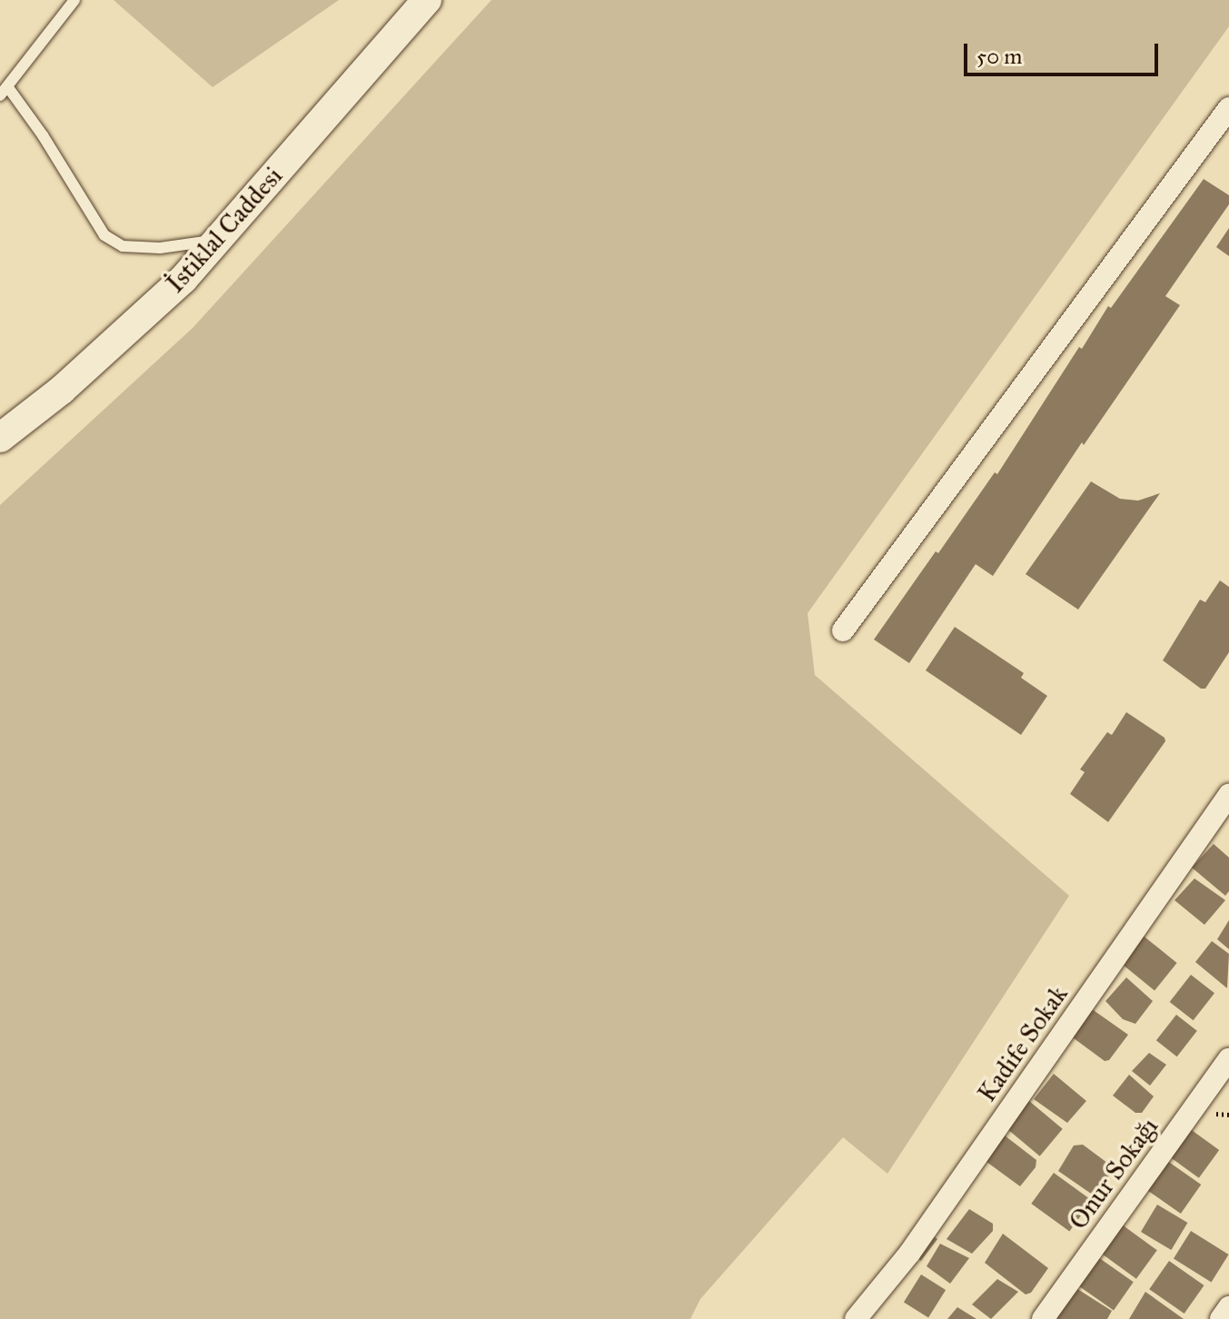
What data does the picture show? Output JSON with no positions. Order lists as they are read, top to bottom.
{
  "streets": {
    "main road": ["İstiklal Caddesi"],
    "street": ["Kadife Sokak", "Onur Sokağı"]
  },
  "scale_bar": "50 m"
}
